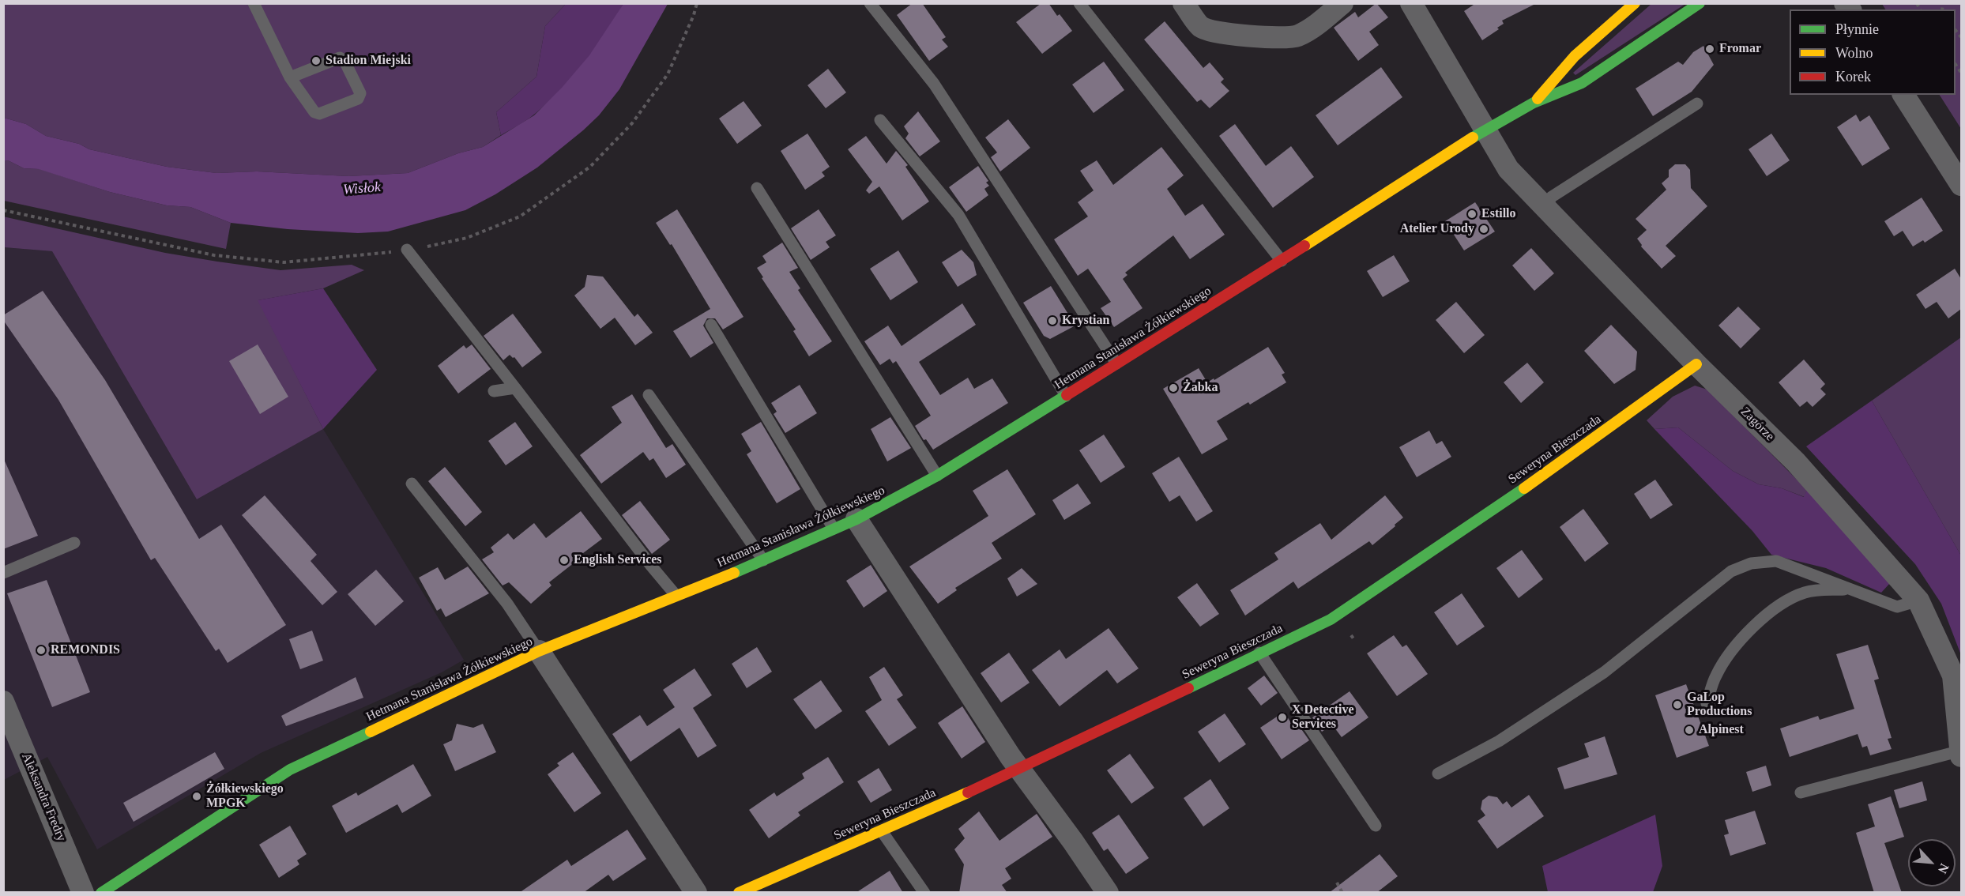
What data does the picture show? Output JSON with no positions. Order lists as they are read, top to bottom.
{
  "streets": {
    "street": [
      "Hetmana Stanisława Żółkiewskiego",
      "Zagórze",
      "Seweryna Bieszczada",
      "Aleksandra Fredry"
    ]
  },
  "crossings": [
    ["Hetmana Stanisława Żółkiewskiego", "Zagórze"],
    ["Zagórze", "Seweryna Bieszczada"]
  ],
  "water": ["Wisłok"],
  "places": [
    "Fromar",
    "Stadion Miejski",
    "Estillo",
    "Atelier Urody",
    "Krystian",
    "Żabka",
    "English Services",
    "REMONDIS",
    "GaLop Productions",
    "X Detective Services",
    "Alpinest",
    "Żółkiewskiego MPGK"
  ],
  "legend": ["Płynnie", "Wolno", "Korek"],
  "north": "bottom right"
}
